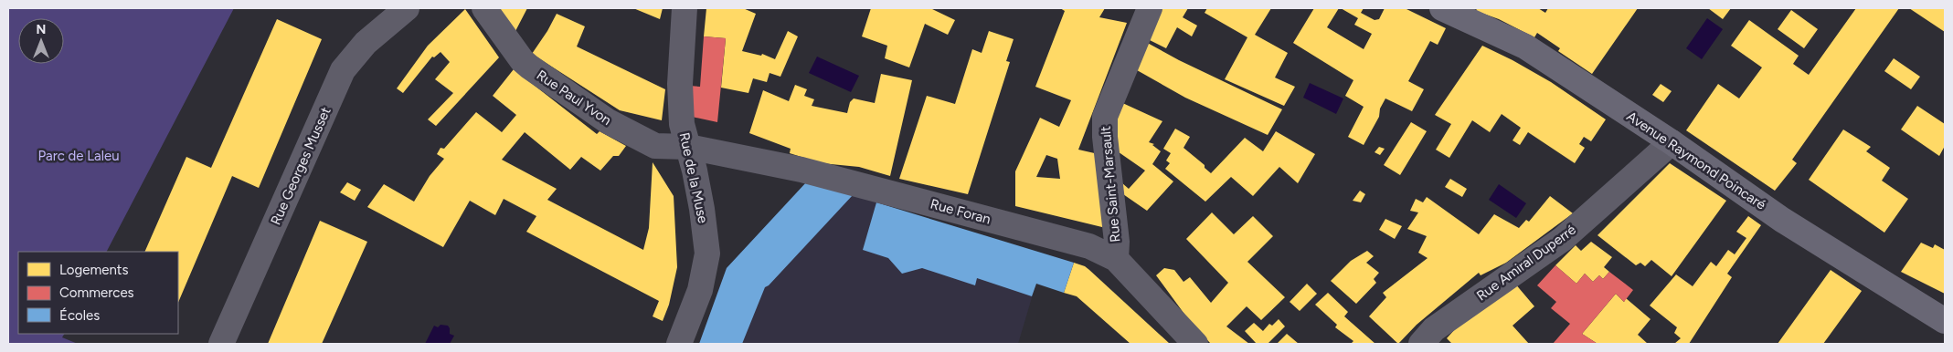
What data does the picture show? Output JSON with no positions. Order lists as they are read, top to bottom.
{
  "streets": {
    "main road": ["Avenue Raymond Poincaré"],
    "street": [
      "Rue Paul Yvon",
      "Rue Georges Musset",
      "Rue de la Muse",
      "Rue Saint-Marsault",
      "Rue Foran",
      "Rue Amiral Duperré"
    ]
  },
  "crossings": [
    ["Rue Paul Yvon", "Rue de la Muse"],
    ["Rue Paul Yvon", "Rue Foran"],
    ["Avenue Raymond Poincaré", "Rue Amiral Duperré"],
    ["Rue de la Muse", "Rue Foran"],
    ["Rue Saint-Marsault", "Rue Foran"]
  ],
  "parks": ["Parc de Laleu"],
  "legend": ["Logements", "Commerces", "Écoles"],
  "north": "top"
}
